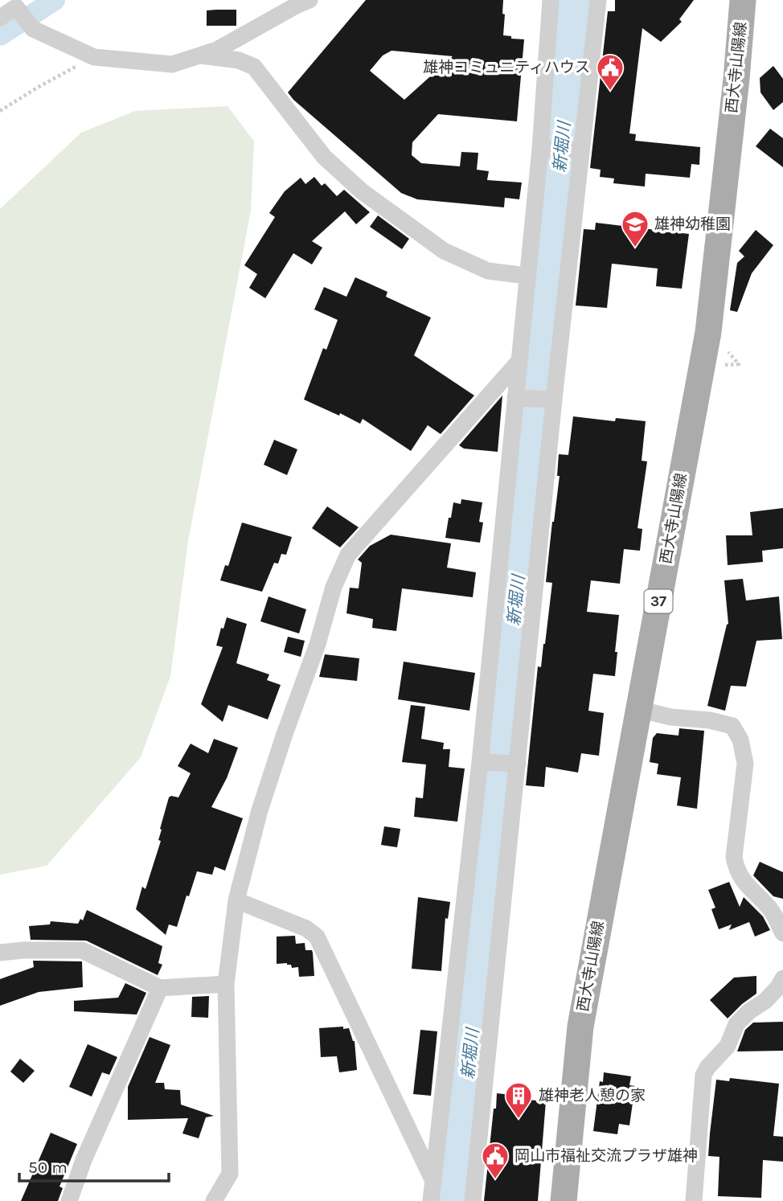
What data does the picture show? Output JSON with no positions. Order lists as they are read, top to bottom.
{
  "streets": {
    "main road": ["西大寺山陽線", "37"]
  },
  "water": ["新堀川"],
  "places": {
    "public building": ["雄神コミュニティハウス", "岡山市福祉交流プラザ雄神"],
    "school or university": ["雄神幼稚園"],
    "building": ["雄神老人憩の家"]
  },
  "scale_bar": "50 m"
}
